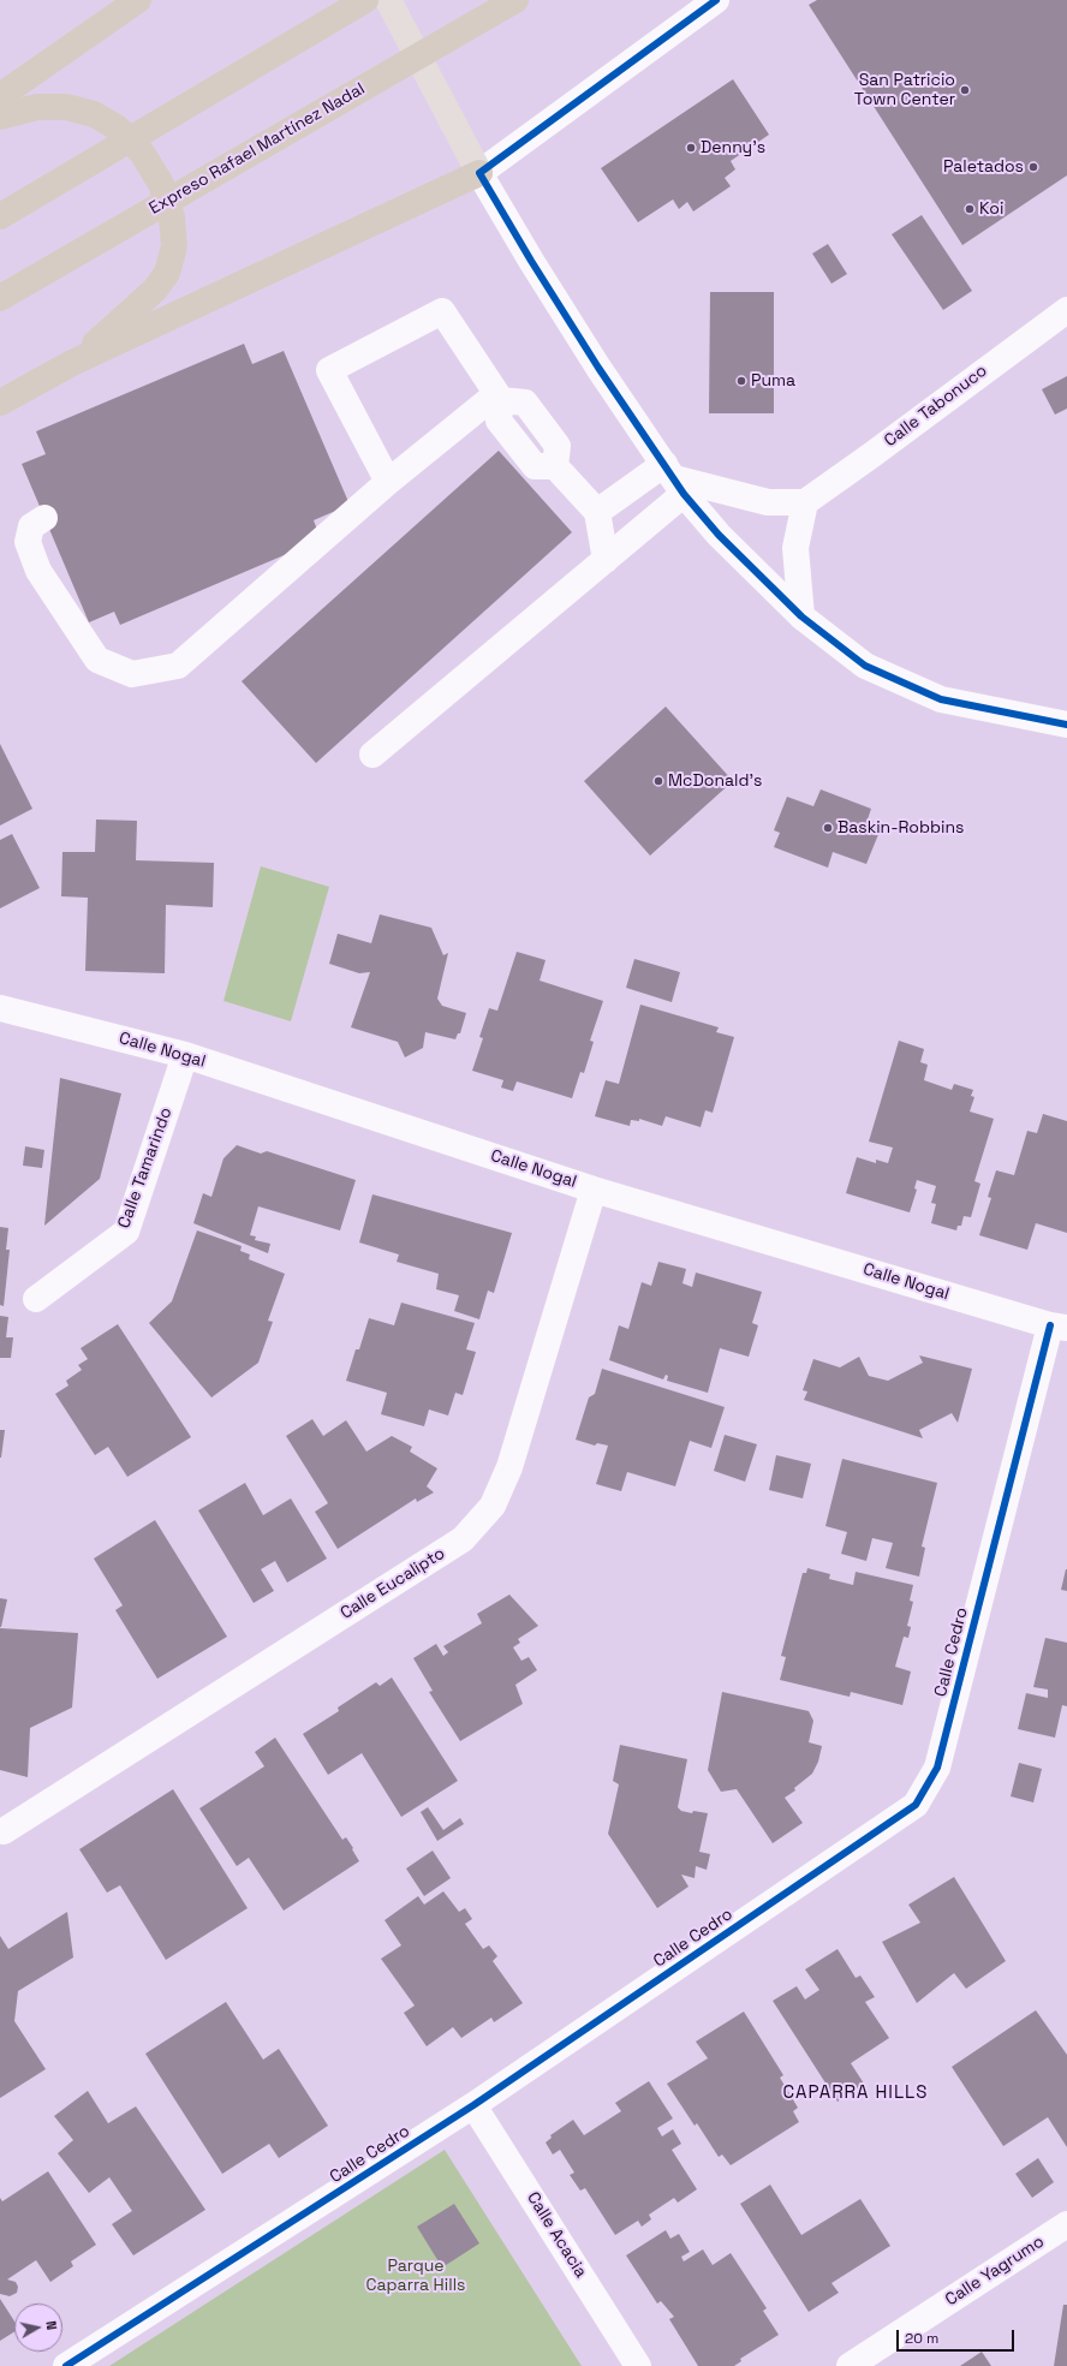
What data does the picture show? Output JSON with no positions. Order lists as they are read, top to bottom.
{
  "streets": {
    "highway": ["Expreso Rafael Martínez Nadal"],
    "street": [
      "Calle Tabonuco",
      "Calle Nogal",
      "Calle Tamarindo",
      "Calle Eucalipto",
      "Calle Cedro",
      "Calle Acacia",
      "Calle Yagrumo"
    ]
  },
  "crossings": [
    ["Calle Nogal", "Calle Tamarindo"],
    ["Calle Nogal", "Calle Eucalipto"],
    ["Calle Nogal", "Calle Cedro"],
    ["Calle Cedro", "Calle Acacia"]
  ],
  "districts": ["CAPARRA HILLS"],
  "parks": ["Parque Caparra Hills"],
  "places": [
    "San Patricio Town Center",
    "Denny's",
    "Paletados",
    "Koi",
    "Puma",
    "McDonald's",
    "Baskin-Robbins"
  ],
  "scale_bar": "20 m",
  "north": "right"
}
